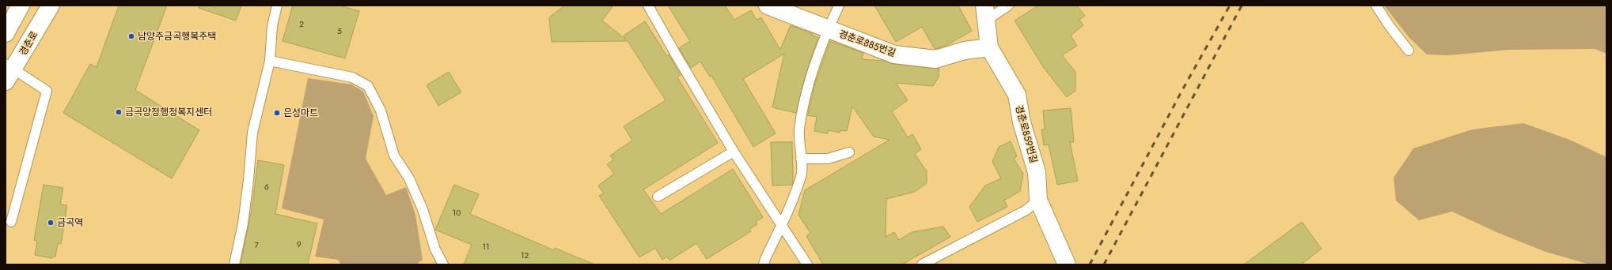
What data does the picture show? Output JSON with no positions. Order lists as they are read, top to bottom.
{
  "streets": {
    "street": ["경춘로", "경춘로885번길", "경춘로859번길"]
  },
  "crossings": [
    ["경춘로885번길", "경춘로859번길"]
  ],
  "places": [
    "남양주금곡행복주택",
    "금곡양정행정복지센터",
    "은성마트",
    "금곡역"
  ],
  "house_numbers": [
    "2",
    "5",
    "6",
    "10",
    "9",
    "7",
    "11",
    "12"
  ]
}
